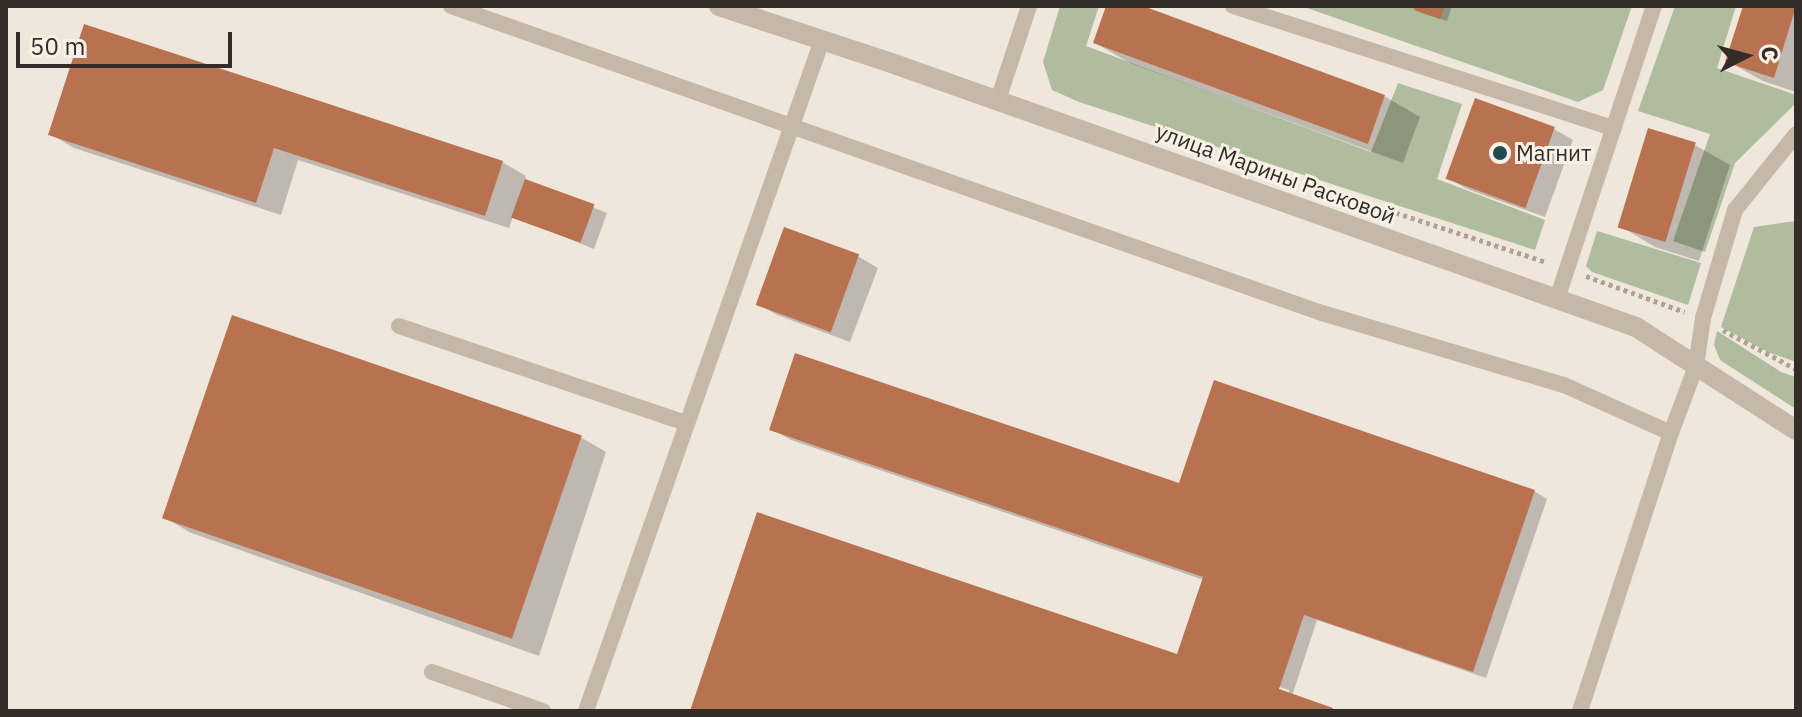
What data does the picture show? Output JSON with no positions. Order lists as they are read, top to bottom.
{
  "streets": {
    "street": ["улица Марины Расковой"]
  },
  "places": ["Магнит"],
  "scale_bar": "50 m",
  "north": "right"
}
